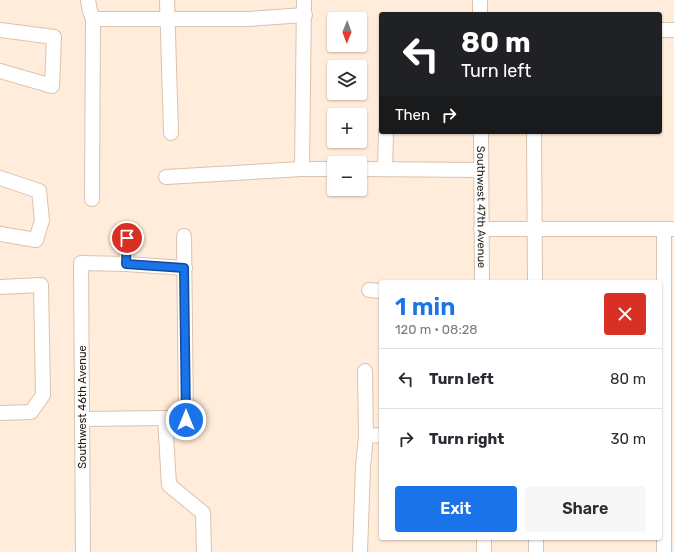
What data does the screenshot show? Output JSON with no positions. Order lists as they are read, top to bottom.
{
  "streets": {
    "street": ["Southwest 47th Avenue", "Southwest 46th Avenue"]
  },
  "north": "bottom",
  "page": {
    "map_buttons": ["+", "−"],
    "turn": ["80 m", "Turn left"],
    "then": "Then",
    "heading": ["1 min", "120 m · 08:28"],
    "list": [
      {
        "name": "Turn left",
        "value": "80 m"
      },
      {
        "name": "Turn right",
        "value": "30 m"
      }
    ],
    "buttons": ["Exit", "Share"]
  }
}
